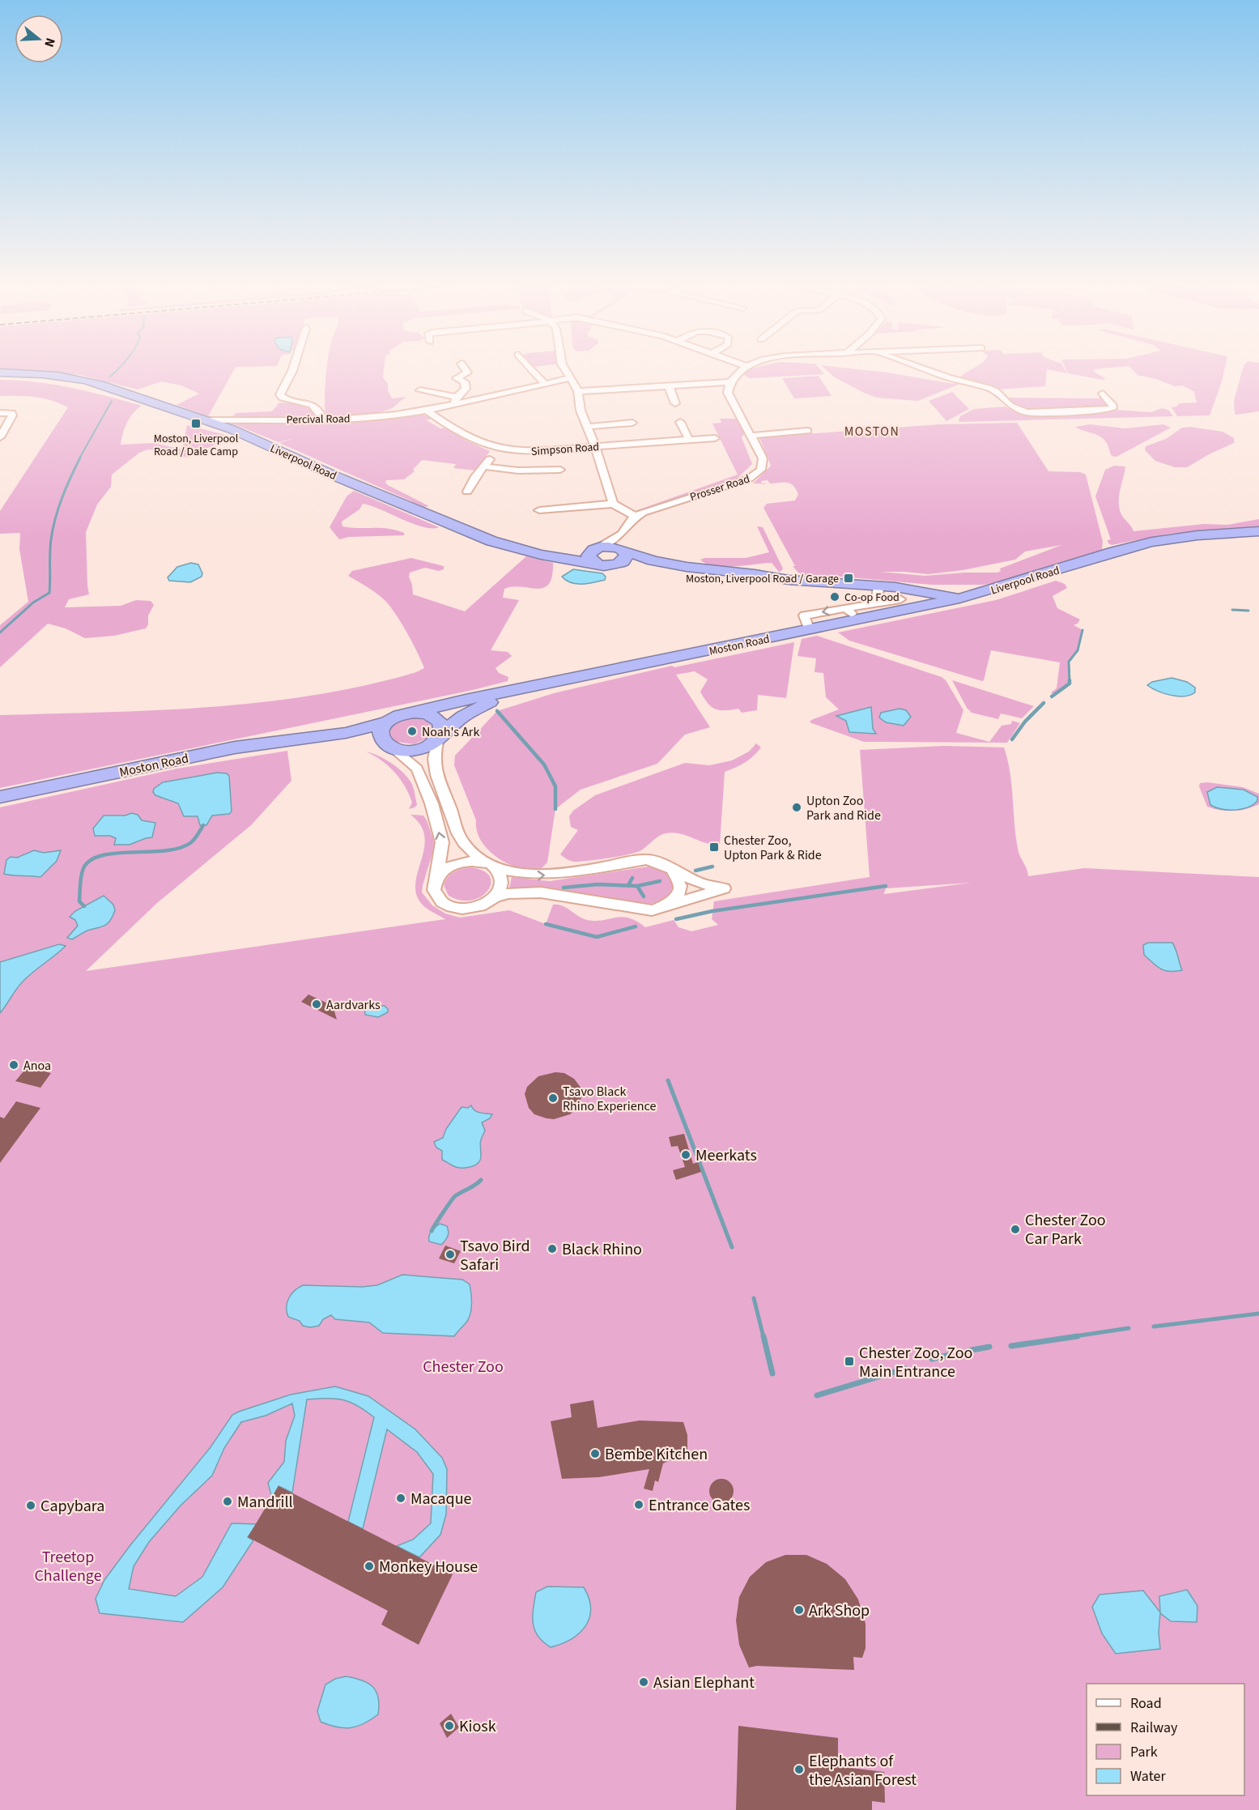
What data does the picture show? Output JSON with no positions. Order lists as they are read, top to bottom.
{
  "streets": {
    "highway": ["Liverpool Road", "Moston Road"],
    "street": ["Percival Road", "Simpson Road", "Prosser Road"]
  },
  "crossings": [
    ["Percival Road", "Simpson Road"],
    ["Percival Road", "Liverpool Road"],
    ["Liverpool Road", "Moston Road"]
  ],
  "districts": ["MOSTON"],
  "parks": ["Chester Zoo", "Treetop Challenge"],
  "places": {
    "transit": [
      "Moston, Liverpool Road / Dale Camp",
      "Moston, Liverpool Road / Garage",
      "Chester Zoo, Upton Park & Ride",
      "Chester Zoo, Zoo Main Entrance"
    ],
    "other": [
      "Co-op Food",
      "Noah's Ark",
      "Upton Zoo Park and Ride",
      "Aardvarks",
      "Anoa",
      "Tsavo Black Rhino Experience",
      "Meerkats",
      "Chester Zoo Car Park",
      "Black Rhino",
      "Tsavo Bird Safari",
      "Bembe Kitchen",
      "Macaque",
      "Mandrill",
      "Entrance Gates",
      "Capybara",
      "Monkey House",
      "Ark Shop",
      "Asian Elephant",
      "Kiosk",
      "Elephants of the Asian Forest"
    ]
  },
  "legend": [
    "Road",
    "Railway",
    "Park",
    "Water"
  ],
  "north": "right"
}
